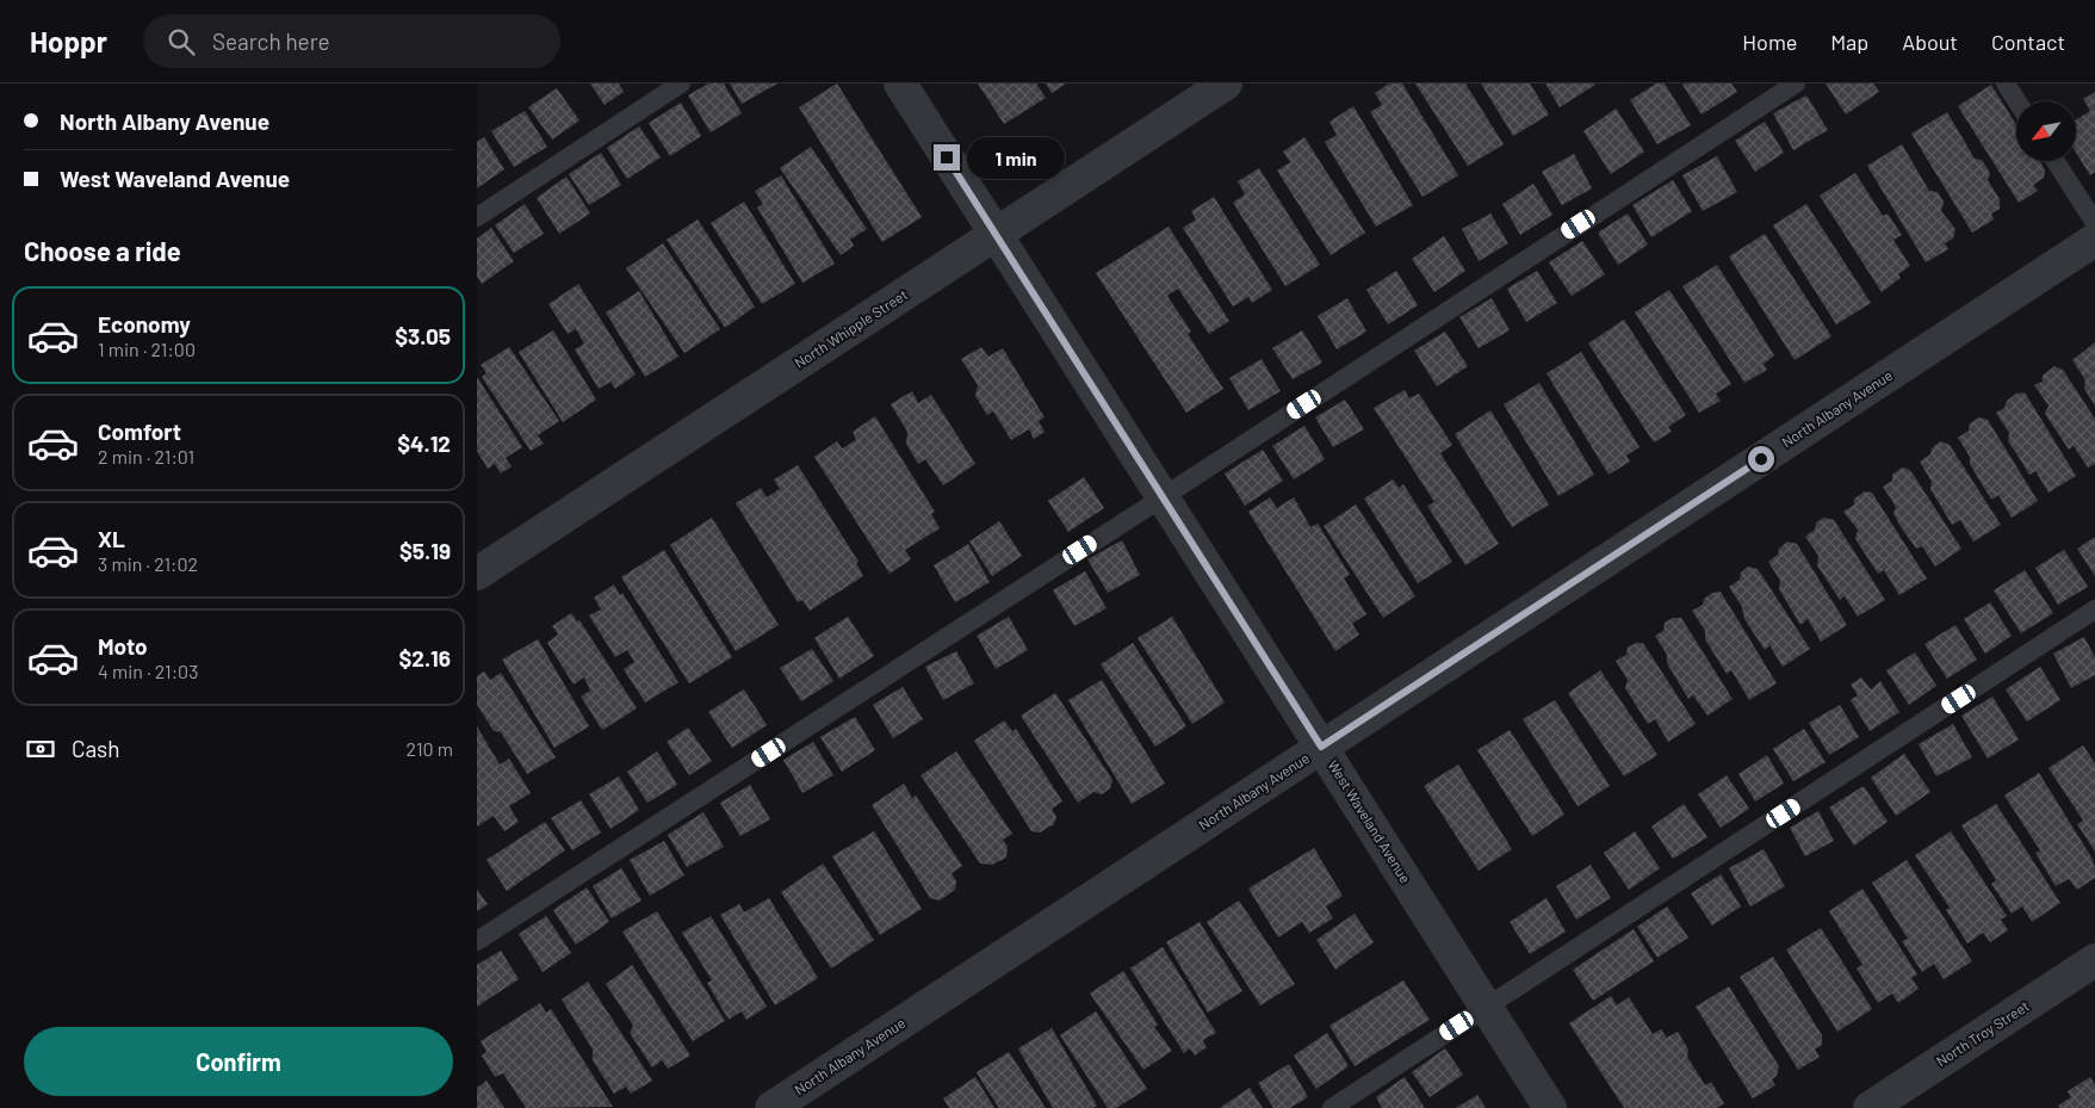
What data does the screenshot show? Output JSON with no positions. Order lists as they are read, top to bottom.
{
  "streets": {
    "street": [
      "North Whipple Street",
      "North Albany Avenue",
      "West Waveland Avenue",
      "North Troy Street"
    ]
  },
  "crossings": [
    ["North Whipple Street", "West Waveland Avenue"],
    ["North Albany Avenue", "West Waveland Avenue"]
  ],
  "north": "bottom left",
  "page": {
    "header": "Hoppr",
    "search": "Search here",
    "nav": [
      "Home",
      "Map",
      "About",
      "Contact"
    ],
    "banner": ["North Albany Avenue", "West Waveland Avenue"],
    "bubble": "1 min",
    "heading": "Choose a ride",
    "list": [
      {
        "name": "Economy",
        "note": "1 min · 21:00",
        "value": "$3.05"
      },
      {
        "name": "Comfort",
        "note": "2 min · 21:01",
        "value": "$4.12"
      },
      {
        "name": "XL",
        "note": "3 min · 21:02",
        "value": "$5.19"
      },
      {
        "name": "Moto",
        "note": "4 min · 21:03",
        "value": "$2.16"
      }
    ],
    "pay": ["Cash", "210 m"],
    "buttons": "Confirm"
  }
}
